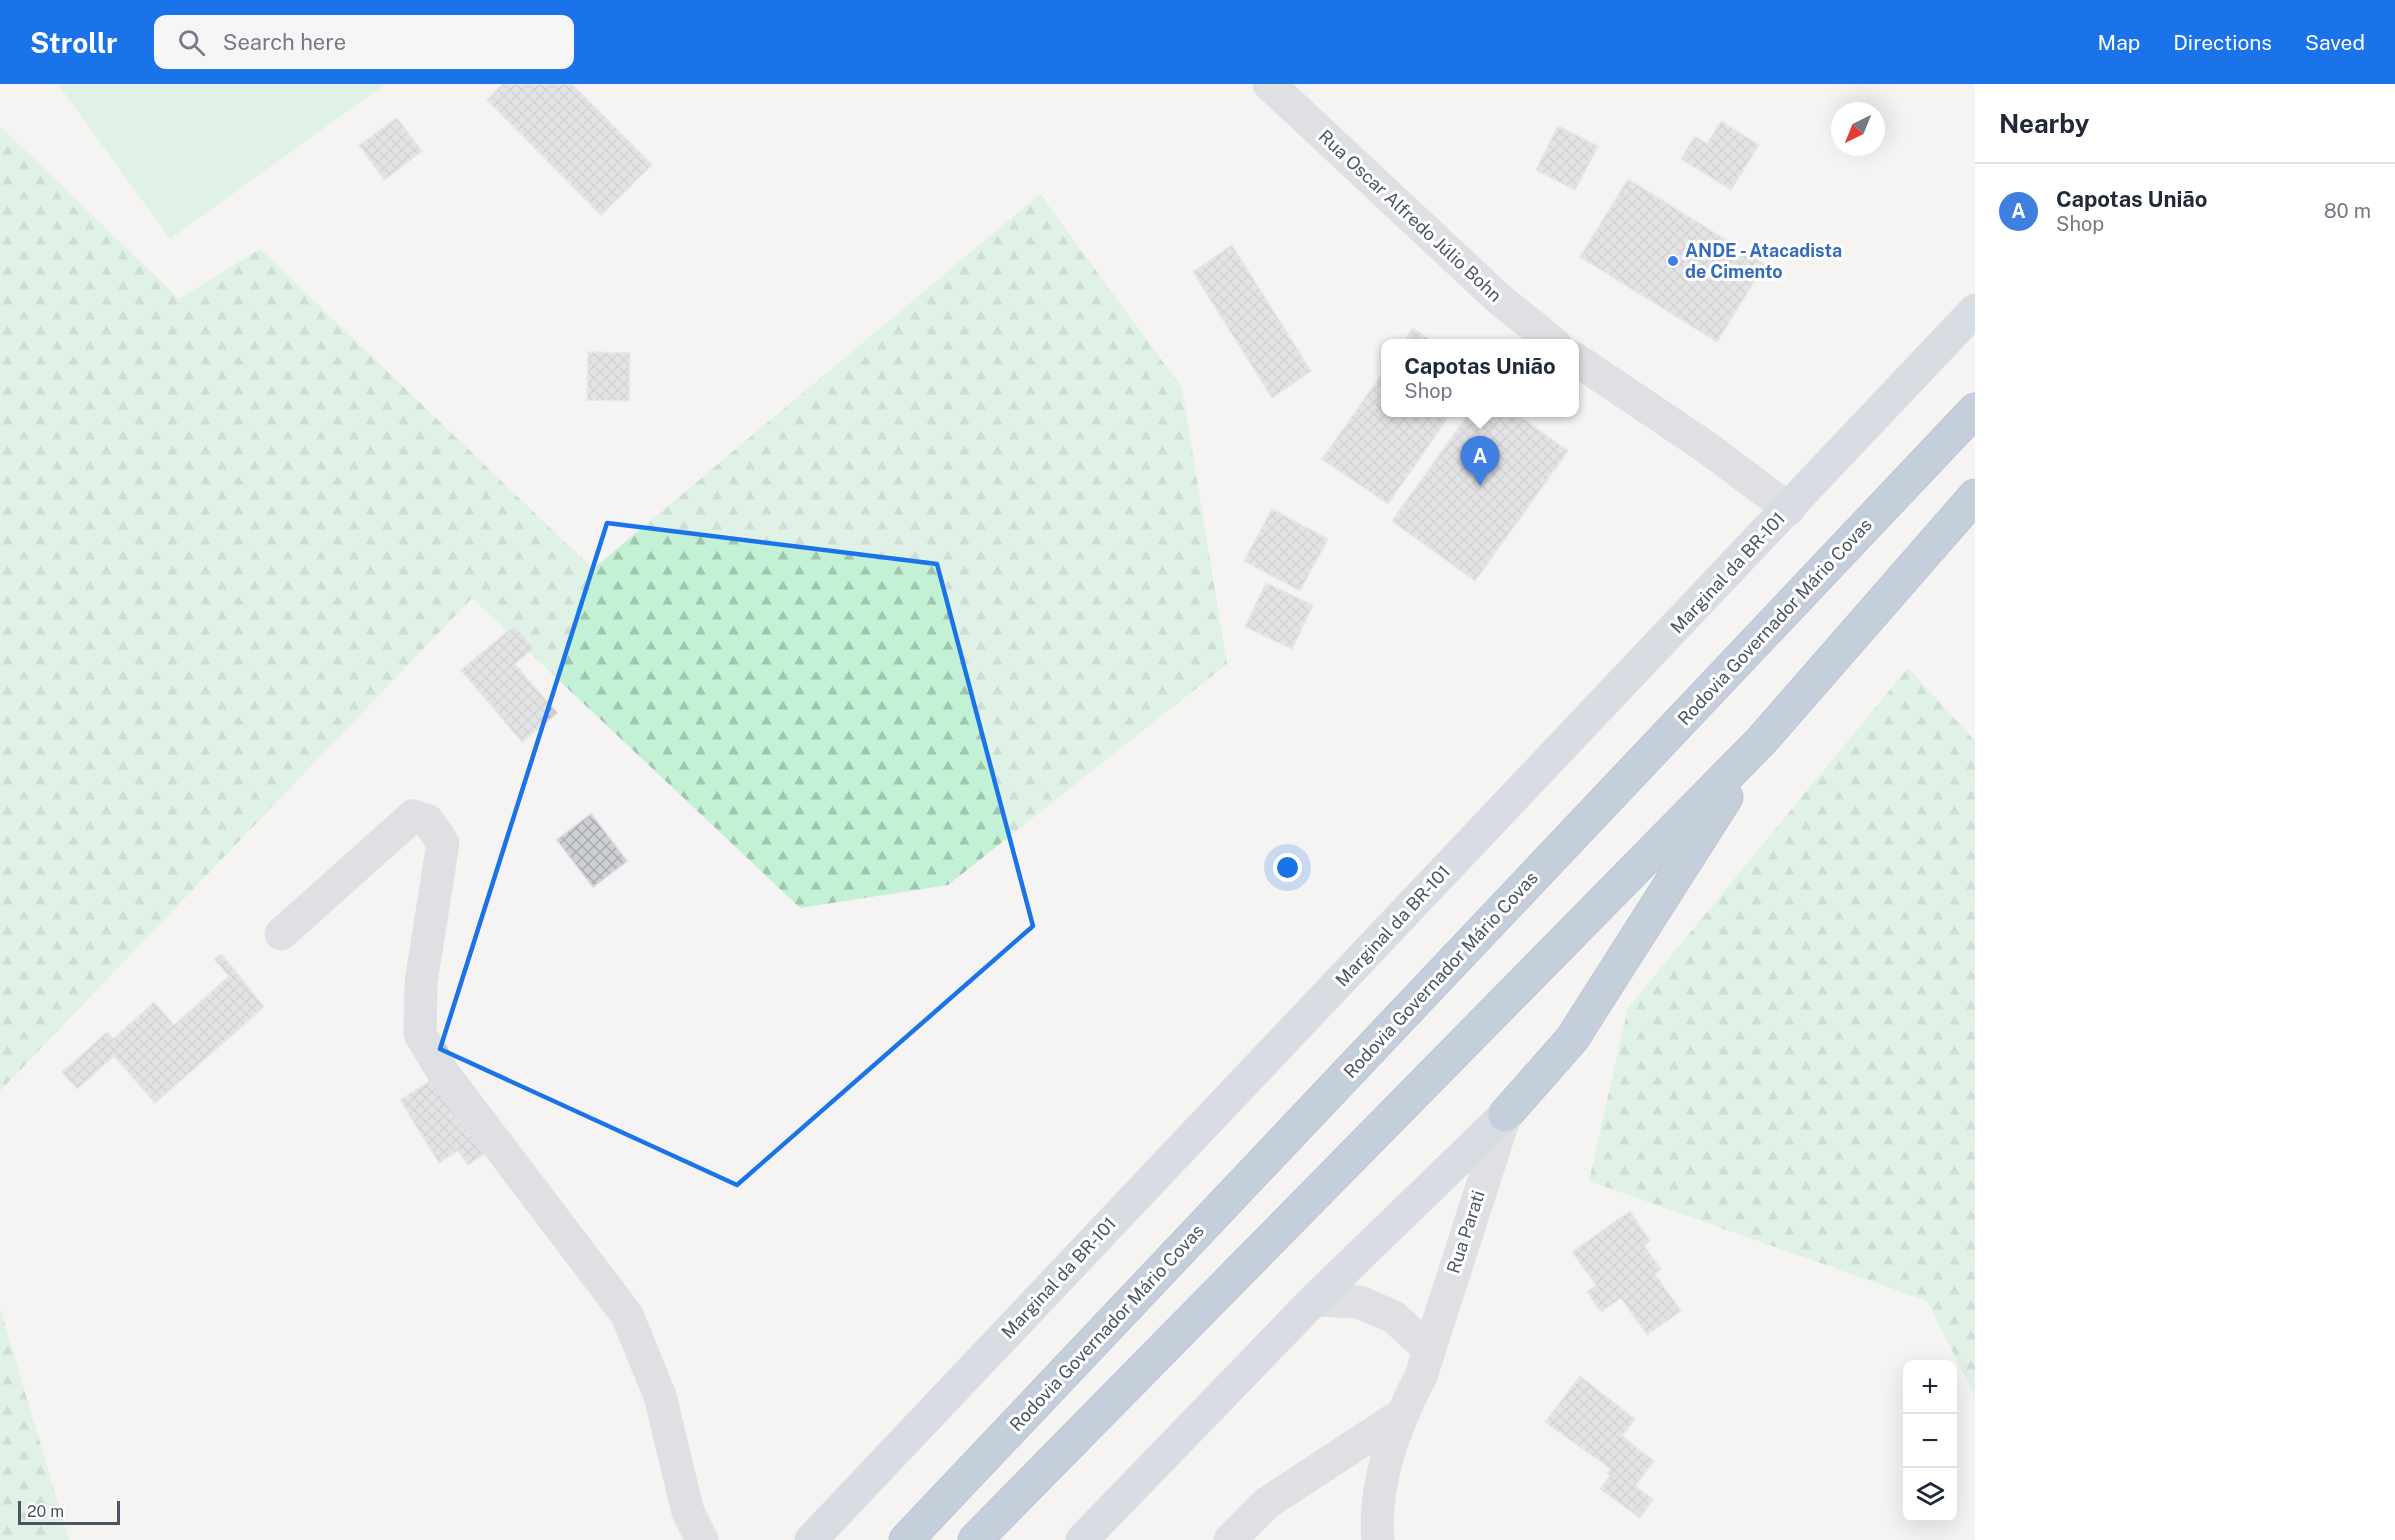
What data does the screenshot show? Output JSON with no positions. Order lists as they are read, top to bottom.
{
  "streets": {
    "highway": ["Rodovia Governador Mário Covas"],
    "main road": ["Marginal da BR-101"],
    "street": ["Rua Oscar Alfredo Júlio Bohn", "Rua Parati"]
  },
  "places": ["ANDE - Atacadista de Cimento"],
  "scale_bar": "20 m",
  "north": "bottom left",
  "page": {
    "header": "Strollr",
    "search": "Search here",
    "nav": ["Map", "Directions", "Saved"],
    "heading": "Nearby",
    "list": [
      {
        "mark": "A",
        "name": "Capotas União",
        "note": "Shop",
        "value": "80 m"
      }
    ],
    "popup": ["Capotas União", "Shop"],
    "pins": "A",
    "map_buttons": ["+", "−"],
    "scale": "20 m"
  }
}
